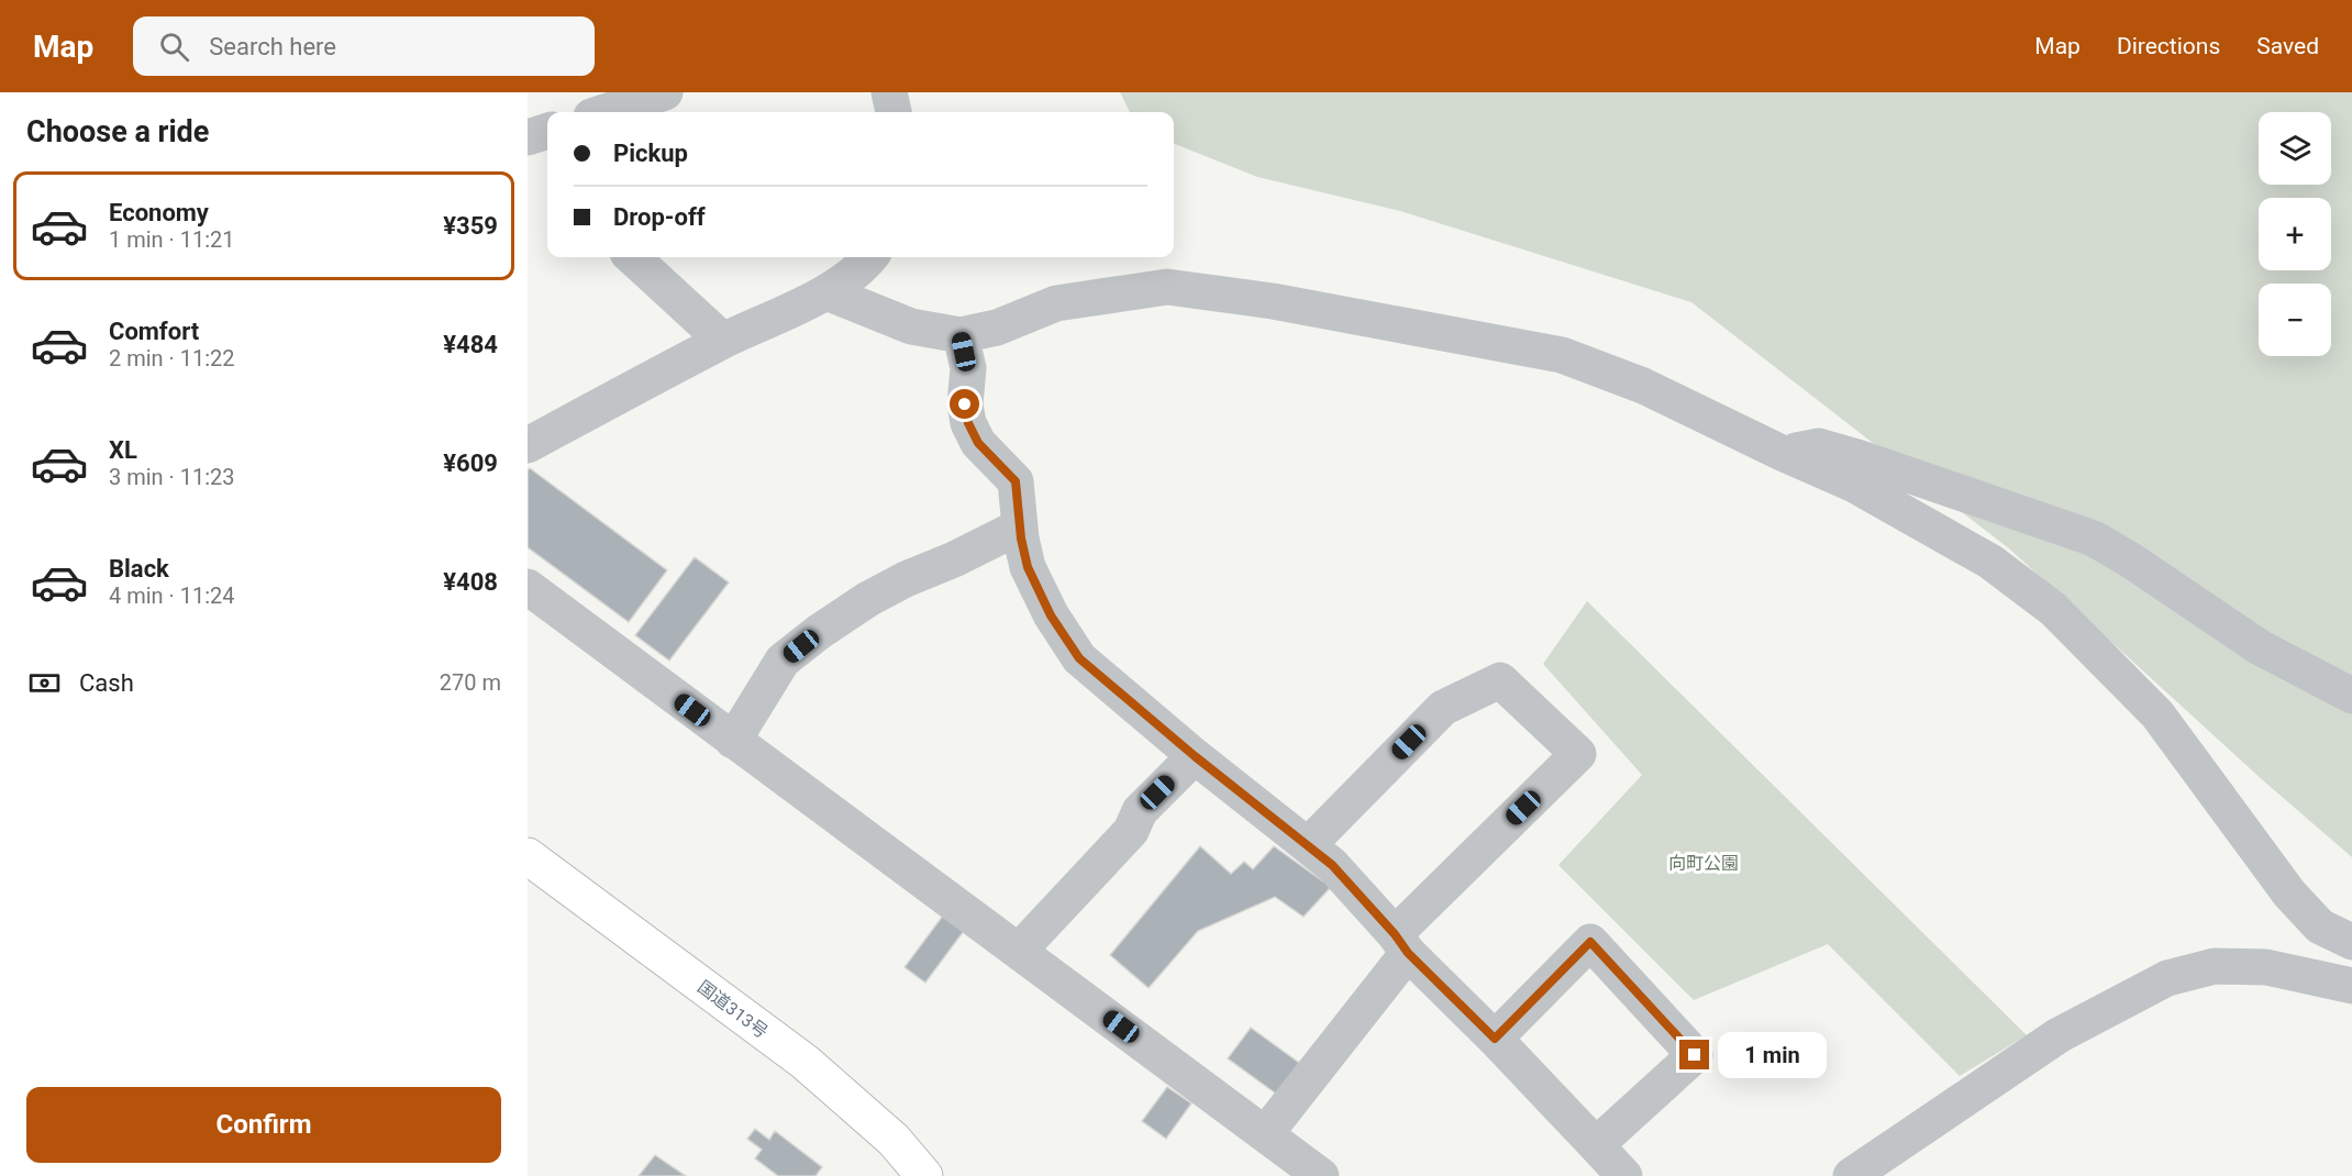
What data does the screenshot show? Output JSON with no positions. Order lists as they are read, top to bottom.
{
  "streets": {
    "highway": ["国道313号"]
  },
  "parks": ["向町公園"],
  "page": {
    "header": "Map",
    "search": "Search here",
    "nav": ["Map", "Directions", "Saved"],
    "heading": "Choose a ride",
    "map_buttons": ["+", "−"],
    "banner": ["Pickup", "Drop-off"],
    "list": [
      {
        "name": "Economy",
        "note": "1 min · 11:21",
        "value": "¥359"
      },
      {
        "name": "Comfort",
        "note": "2 min · 11:22",
        "value": "¥484"
      },
      {
        "name": "XL",
        "note": "3 min · 11:23",
        "value": "¥609"
      },
      {
        "name": "Black",
        "note": "4 min · 11:24",
        "value": "¥408"
      }
    ],
    "pay": ["Cash", "270 m"],
    "bubble": "1 min",
    "buttons": "Confirm"
  }
}
